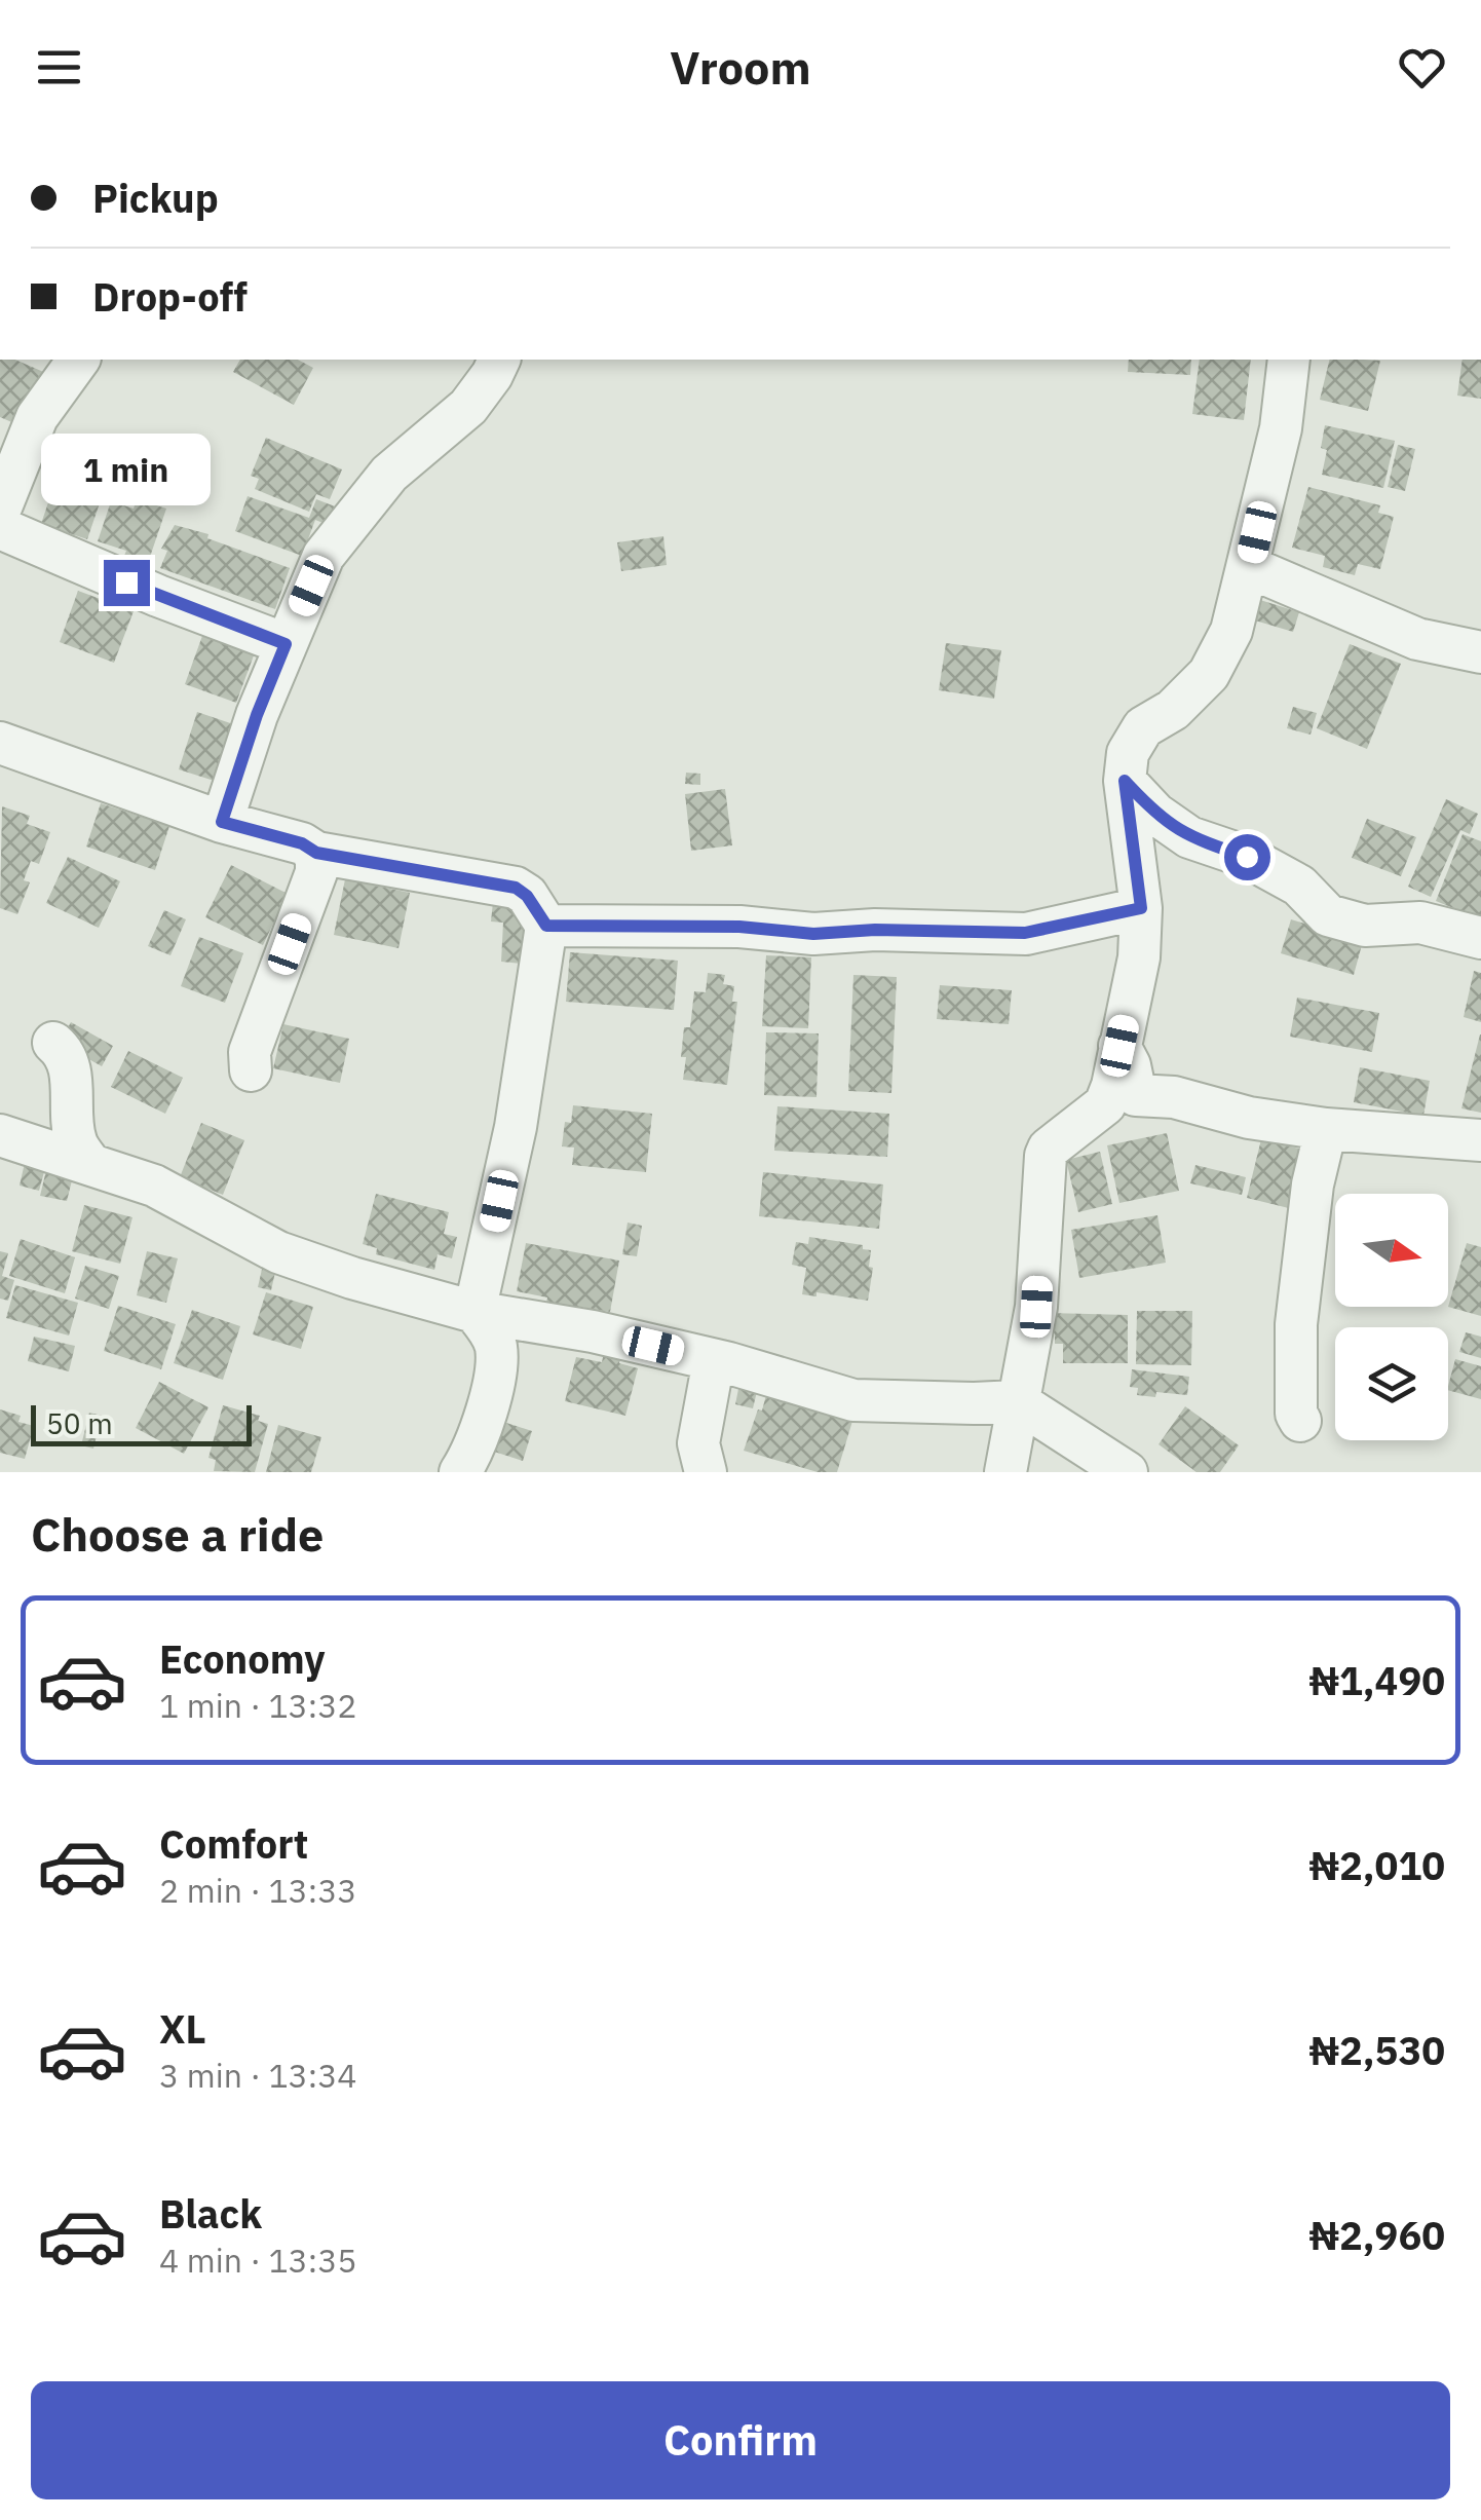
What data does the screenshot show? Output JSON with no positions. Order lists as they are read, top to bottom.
{
  "scale_bar": "50 m",
  "north": "right",
  "page": {
    "header": "Vroom",
    "banner": ["Pickup", "Drop-off"],
    "bubble": "1 min",
    "scale": "50 m",
    "heading": "Choose a ride",
    "list": [
      {
        "name": "Economy",
        "note": "1 min · 13:32",
        "value": "₦1,490"
      },
      {
        "name": "Comfort",
        "note": "2 min · 13:33",
        "value": "₦2,010"
      },
      {
        "name": "XL",
        "note": "3 min · 13:34",
        "value": "₦2,530"
      },
      {
        "name": "Black",
        "note": "4 min · 13:35",
        "value": "₦2,960"
      }
    ],
    "buttons": "Confirm"
  }
}
